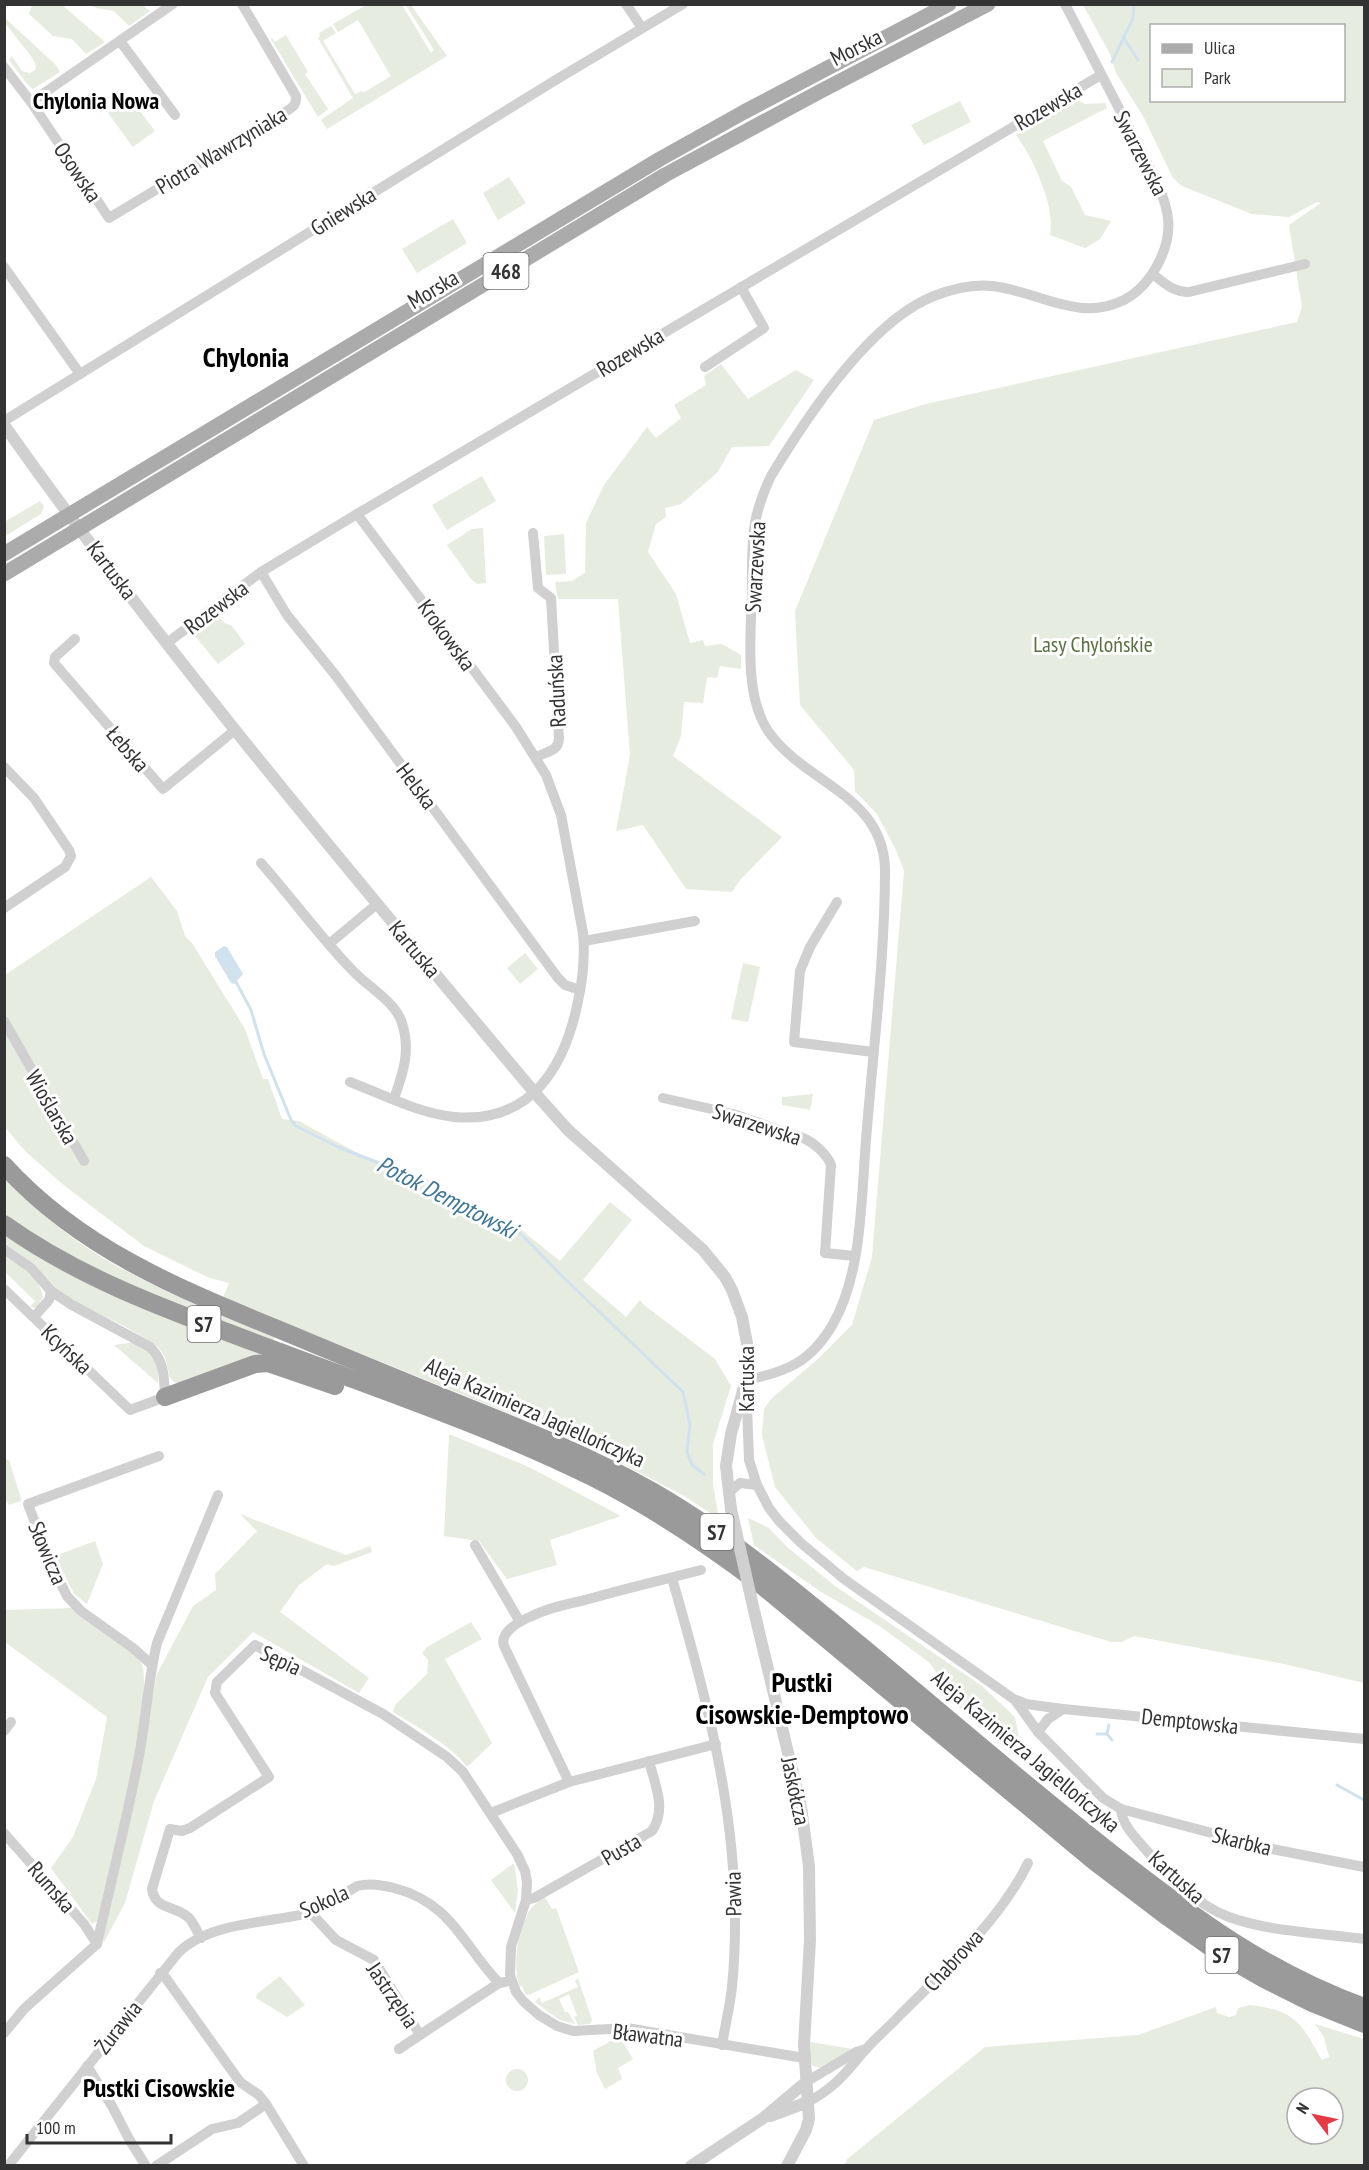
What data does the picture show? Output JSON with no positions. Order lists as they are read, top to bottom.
{
  "streets": {
    "highway": ["S7", "Aleja Kazimierza Jagiellończyka"],
    "main road": ["Morska", "468"],
    "street": [
      "Rozewska",
      "Piotra Wawrzyniaka",
      "Swarzewska",
      "Osowska",
      "Gniewska",
      "Kartuska",
      "Krokowska",
      "Raduńska",
      "Łebska",
      "Helska",
      "Wioślarska",
      "Kcyńska",
      "Słowicza",
      "Sępia",
      "Demptowska",
      "Jaskółcza",
      "Skarbka",
      "Pusta",
      "Rumska",
      "Pawia",
      "Sokola",
      "Chabrowa",
      "Jastrzębia",
      "Żurawia",
      "Bławatna"
    ]
  },
  "crossings": [
    ["Morska", "Kartuska"],
    ["Rozewska", "Swarzewska"],
    ["Rozewska", "Kartuska"],
    ["Rozewska", "Krokowska"],
    ["Rozewska", "Helska"],
    ["Piotra Wawrzyniaka", "Osowska"],
    ["Swarzewska", "Kartuska"],
    ["Swarzewska", "Jaskółcza"],
    ["Gniewska", "Kartuska"],
    ["Kartuska", "Raduńska"],
    ["Kartuska", "Łebska"],
    ["Kartuska", "Demptowska"],
    ["Kartuska", "Jaskółcza"],
    ["Kartuska", "Skarbka"],
    ["Krokowska", "Raduńska"],
    ["Raduńska", "Helska"],
    ["Sępia", "Pusta"],
    ["Sępia", "Sokola"],
    ["Sępia", "Jastrzębia"],
    ["Sępia", "Bławatna"],
    ["Jaskółcza", "Chabrowa"],
    ["Jaskółcza", "Bławatna"],
    ["Pawia", "Bławatna"],
    ["Sokola", "Jastrzębia"],
    ["Sokola", "Żurawia"],
    ["Jastrzębia", "Bławatna"]
  ],
  "districts": [
    "Chylonia Nowa",
    "Chylonia",
    "Pustki Cisowskie-Demptowo",
    "Pustki Cisowskie"
  ],
  "water": ["Potok Demptowski"],
  "parks": ["Lasy Chylońskie"],
  "legend": ["Ulica", "Park"],
  "scale_bar": "100 m",
  "north": "top left"
}
